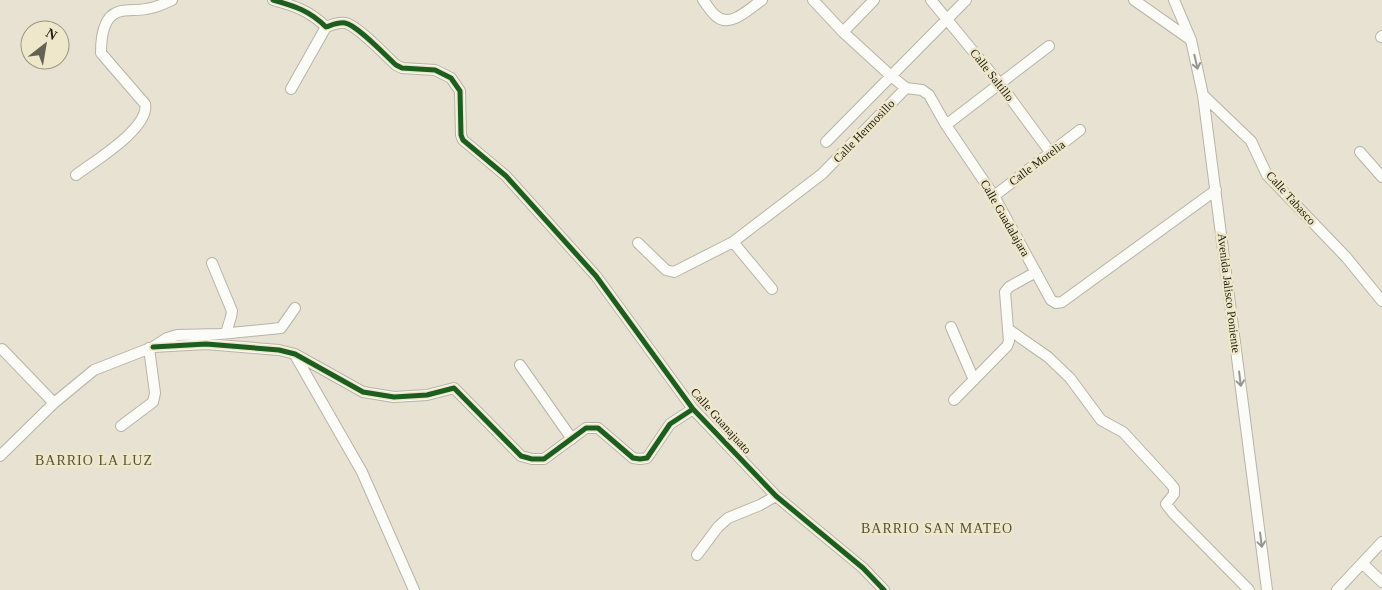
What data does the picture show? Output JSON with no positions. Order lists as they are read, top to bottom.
{
  "streets": {
    "street": [
      "Calle Saltillo",
      "Calle Hermosillo",
      "Calle Morelia",
      "Calle Tabasco",
      "Calle Guadalajara",
      "Avenida Jalisco Poniente",
      "Calle Guanajuato"
    ]
  },
  "crossings": [
    ["Calle Saltillo", "Calle Morelia"],
    ["Calle Hermosillo", "Calle Guadalajara"],
    ["Calle Morelia", "Calle Guadalajara"],
    ["Calle Tabasco", "Avenida Jalisco Poniente"],
    ["Calle Guadalajara", "Avenida Jalisco Poniente"]
  ],
  "one_way": ["Avenida Jalisco Poniente"],
  "districts": ["BARRIO LA LUZ", "BARRIO SAN MATEO"],
  "north": "top right"
}
